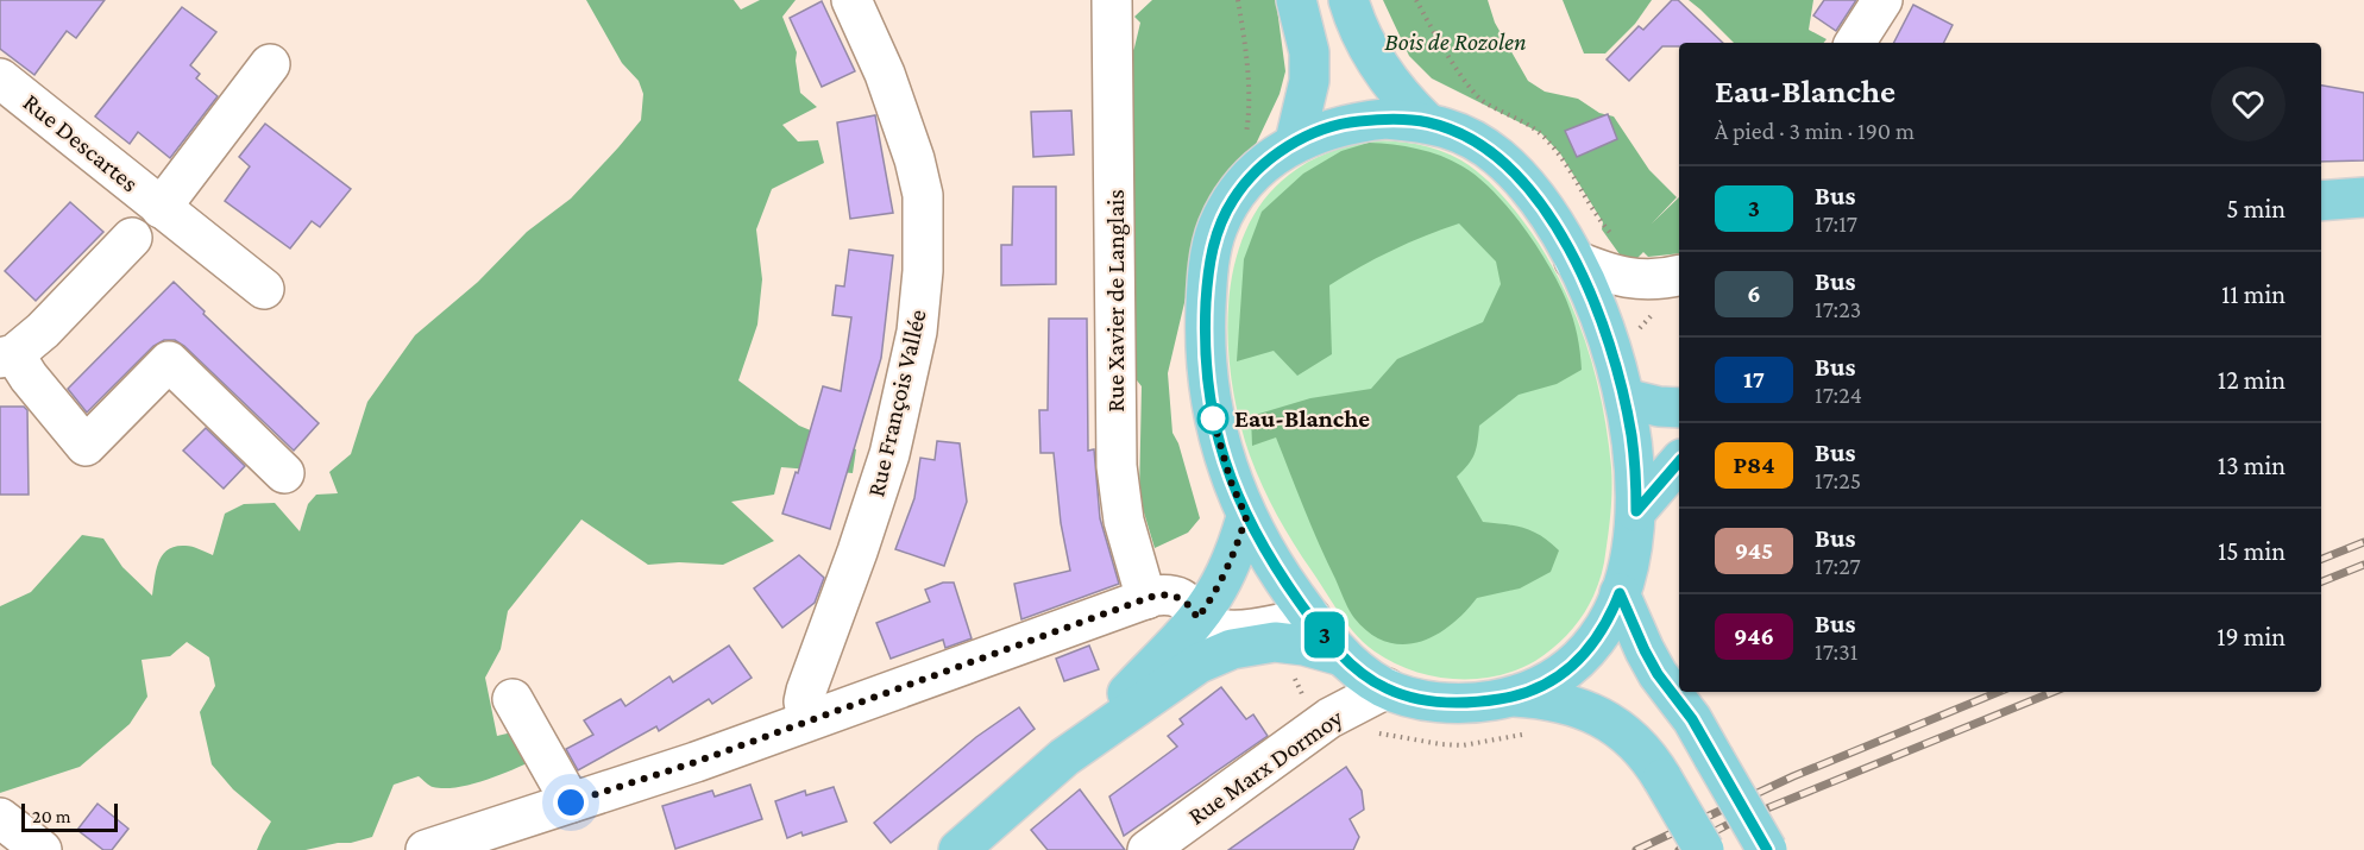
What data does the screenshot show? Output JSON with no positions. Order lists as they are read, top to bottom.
{
  "streets": {
    "street": [
      "Rue Descartes",
      "Rue Xavier de Langlais",
      "Rue François Vallée",
      "Rue Marx Dormoy"
    ]
  },
  "parks": ["Bois de Rozolen"],
  "places": ["Eau-Blanche"],
  "lines": ["bus line 3"],
  "scale_bar": "20 m",
  "page": {
    "on_map": "3",
    "heading": ["Eau-Blanche", "À pied · 3 min · 190 m"],
    "list": [
      {
        "mark": "3",
        "name": "Bus",
        "note": "17:17",
        "value": "5 min"
      },
      {
        "mark": "6",
        "name": "Bus",
        "note": "17:23",
        "value": "11 min"
      },
      {
        "mark": "17",
        "name": "Bus",
        "note": "17:24",
        "value": "12 min"
      },
      {
        "mark": "P84",
        "name": "Bus",
        "note": "17:25",
        "value": "13 min"
      },
      {
        "mark": "945",
        "name": "Bus",
        "note": "17:27",
        "value": "15 min"
      },
      {
        "mark": "946",
        "name": "Bus",
        "note": "17:31",
        "value": "19 min"
      }
    ],
    "scale": "20 m"
  }
}
